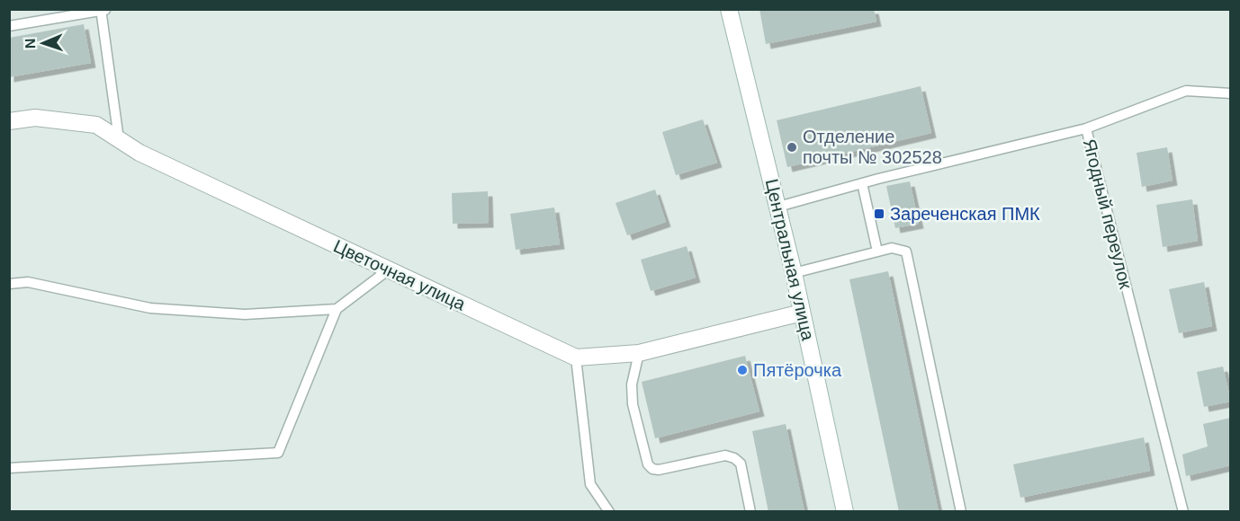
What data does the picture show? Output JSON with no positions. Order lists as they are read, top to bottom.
{
  "streets": {
    "street": ["Центральная улица", "Цветочная улица"],
    "lane": ["Ягодный переулок"]
  },
  "crossings": [
    ["Ягодный переулок", "Центральная улица"],
    ["Центральная улица", "Цветочная улица"]
  ],
  "places": {
    "other": ["Отделение почты № 302528", "Пятёрочка"],
    "transit": ["Зареченская ПМК"]
  },
  "north": "left"
}
